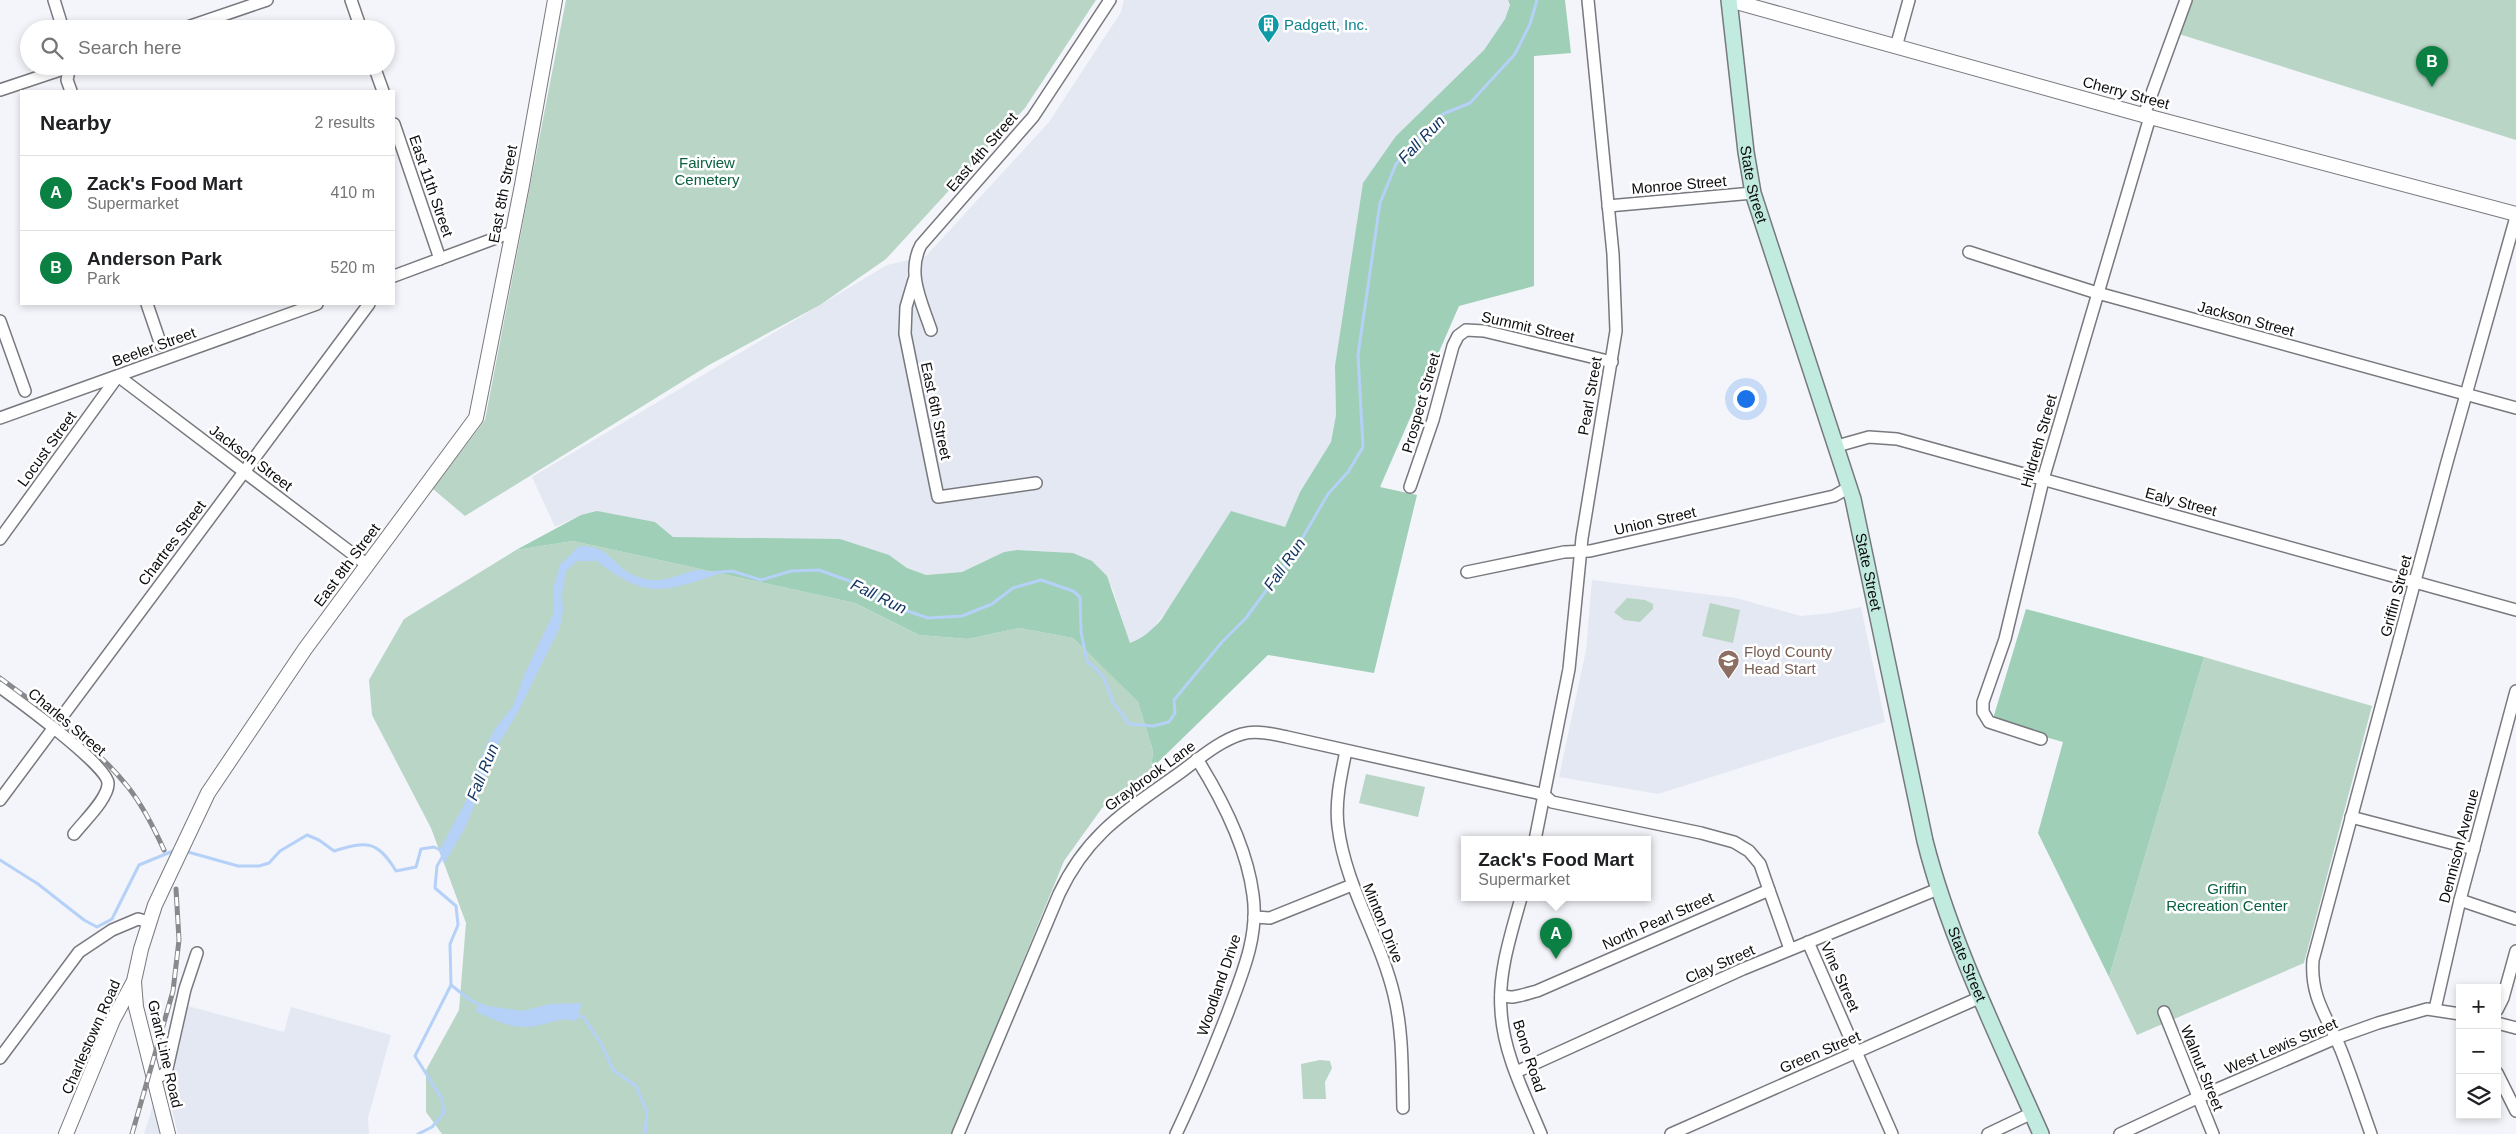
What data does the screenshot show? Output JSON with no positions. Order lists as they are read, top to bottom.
{
  "streets": {
    "main road": ["State Street"],
    "street": [
      "Cherry Street",
      "East 4th Street",
      "Monroe Street",
      "East 11th Street",
      "East 8th Street",
      "Jackson Street",
      "Summit Street",
      "Beeler Street",
      "Pearl Street",
      "Prospect Street",
      "East 6th Street",
      "Hildreth Street",
      "Locust Street",
      "Ealy Street",
      "Union Street",
      "Chartres Street",
      "Griffin Street",
      "Charles Street",
      "Graybrook Lane",
      "Dennison Avenue",
      "North Pearl Street",
      "Minton Drive",
      "Clay Street",
      "Vine Street",
      "Woodland Drive",
      "Charlestown Road",
      "West Lewis Street",
      "Green Street",
      "Grant Line Road",
      "Bono Road",
      "Walnut Street"
    ]
  },
  "crossings": [
    ["Cherry Street", "State Street"],
    ["Cherry Street", "Hildreth Street"],
    ["Cherry Street", "Griffin Street"],
    ["East 4th Street", "East 6th Street"],
    ["State Street", "Monroe Street"],
    ["State Street", "Ealy Street"],
    ["State Street", "Union Street"],
    ["State Street", "Clay Street"],
    ["State Street", "Green Street"],
    ["Monroe Street", "Pearl Street"],
    ["East 8th Street", "Jackson Street"],
    ["East 8th Street", "Charlestown Road"],
    ["Jackson Street", "Beeler Street"],
    ["Jackson Street", "Hildreth Street"],
    ["Jackson Street", "Locust Street"],
    ["Jackson Street", "Chartres Street"],
    ["Jackson Street", "Griffin Street"],
    ["Summit Street", "Pearl Street"],
    ["Summit Street", "Prospect Street"],
    ["Beeler Street", "Locust Street"],
    ["Pearl Street", "Union Street"],
    ["Pearl Street", "Graybrook Lane"],
    ["Hildreth Street", "Ealy Street"],
    ["Ealy Street", "Griffin Street"],
    ["Chartres Street", "Charles Street"],
    ["Griffin Street", "West Lewis Street"],
    ["Graybrook Lane", "North Pearl Street"],
    ["Graybrook Lane", "Minton Drive"],
    ["Graybrook Lane", "Woodland Drive"],
    ["Dennison Avenue", "West Lewis Street"],
    ["North Pearl Street", "Bono Road"],
    ["Clay Street", "Vine Street"],
    ["Clay Street", "Bono Road"],
    ["Vine Street", "Green Street"],
    ["Charlestown Road", "Grant Line Road"],
    ["West Lewis Street", "Walnut Street"]
  ],
  "water": ["Fall Run"],
  "parks": ["Fairview Cemetery", "Griffin Recreation Center"],
  "places": {
    "building": ["Padgett, Inc."],
    "school or university": ["Floyd County Head Start"]
  },
  "page": {
    "search": "Search here",
    "pins": ["B", "A"],
    "heading": ["Nearby", "2 results"],
    "list": [
      {
        "mark": "A",
        "name": "Zack's Food Mart",
        "note": "Supermarket",
        "value": "410 m"
      },
      {
        "mark": "B",
        "name": "Anderson Park",
        "note": "Park",
        "value": "520 m"
      }
    ],
    "popup": ["Zack's Food Mart", "Supermarket"],
    "map_buttons": ["+", "−"]
  }
}
